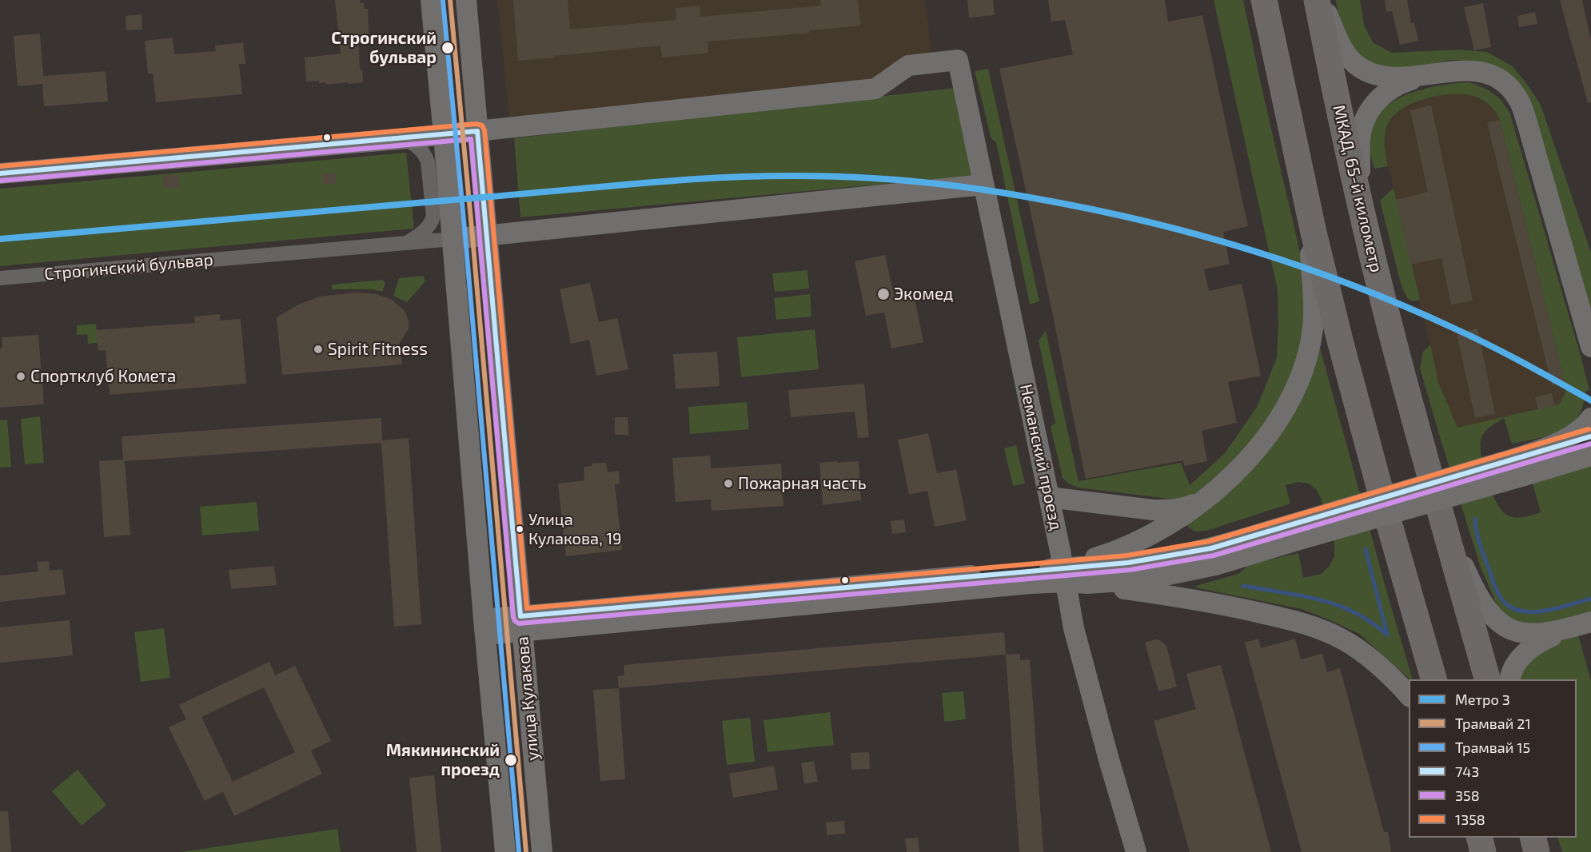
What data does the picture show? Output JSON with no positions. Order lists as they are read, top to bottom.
{
  "streets": {
    "highway": ["МКАД, 65-й километр"],
    "main road": ["Строгинский бульвар", "Неманский проезд", "улица Кулакова"]
  },
  "crossings": [
    ["Строгинский бульвар", "Неманский проезд"],
    ["Строгинский бульвар", "улица Кулакова"],
    ["Неманский проезд", "улица Кулакова"]
  ],
  "places": [
    "Строгинский бульвар",
    "Экомед",
    "Spirit Fitness",
    "Спортклуб Комета",
    "Пожарная часть",
    "Улица Кулакова, 19",
    "Мякининский проезд"
  ],
  "lines": [
    "tram line 21",
    "tram line 15",
    "transit line 1358",
    "transit line 743",
    "transit line 358",
    "metro line 3"
  ],
  "legend": [
    "Метро 3",
    "Трамвай 21",
    "Трамвай 15",
    "743",
    "358",
    "1358"
  ]
}
